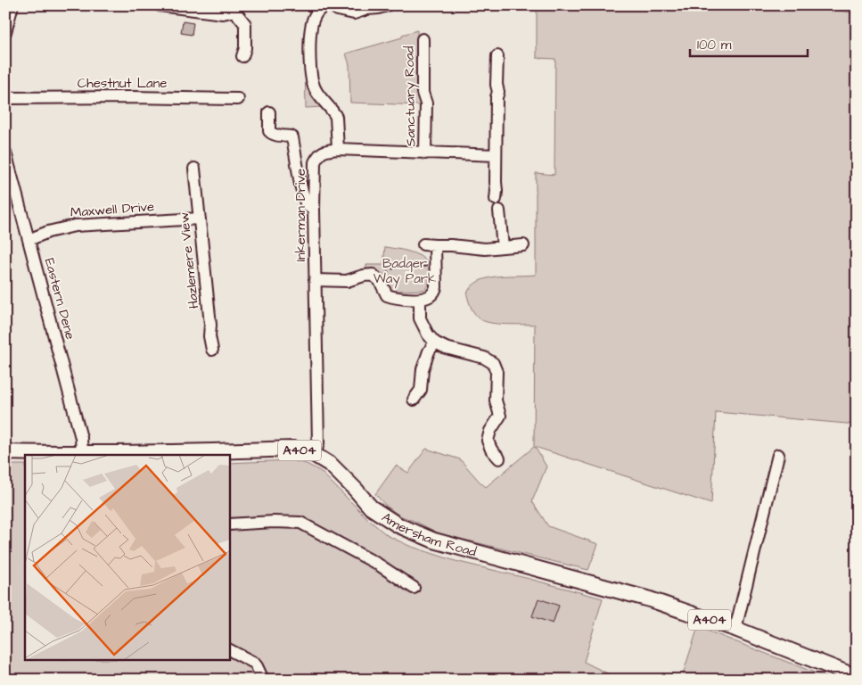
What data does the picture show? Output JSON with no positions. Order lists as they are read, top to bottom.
{
  "streets": {
    "main road": ["A404", "Amersham Road"],
    "street": [
      "Chestnut Lane",
      "Sanctuary Road",
      "Maxwell Drive",
      "Inkerman Drive",
      "Hazlemere View",
      "Eastern Dene"
    ]
  },
  "crossings": [
    ["Sanctuary Road", "Inkerman Drive"],
    ["Maxwell Drive", "Hazlemere View"],
    ["Maxwell Drive", "Eastern Dene"],
    ["Inkerman Drive", "Amersham Road"],
    ["Eastern Dene", "Amersham Road"]
  ],
  "parks": ["Badger Way Park"],
  "scale_bar": "100 m"
}
